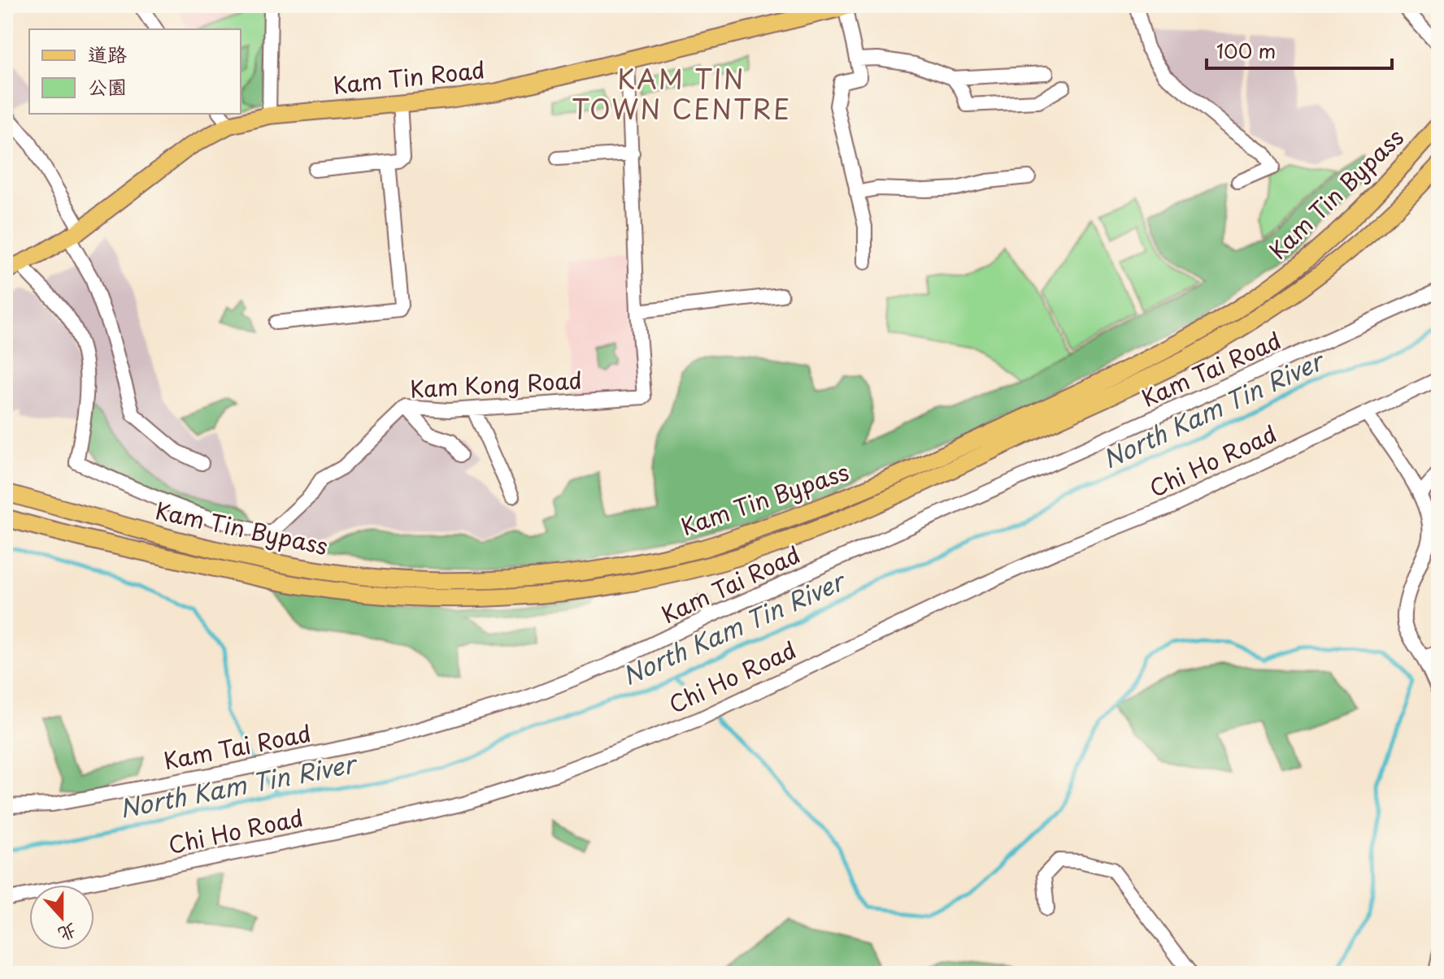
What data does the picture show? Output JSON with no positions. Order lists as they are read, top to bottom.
{
  "streets": {
    "main road": ["Kam Tin Road", "Kam Tin Bypass"],
    "street": ["Kam Tai Road", "Kam Kong Road", "Chi Ho Road"]
  },
  "crossings": [
    ["Kam Tin Road", "Kam Kong Road"]
  ],
  "districts": ["KAM TIN TOWN CENTRE"],
  "water": ["North Kam Tin River"],
  "legend": ["道路", "公園"],
  "scale_bar": "100 m",
  "north": "bottom"
}
